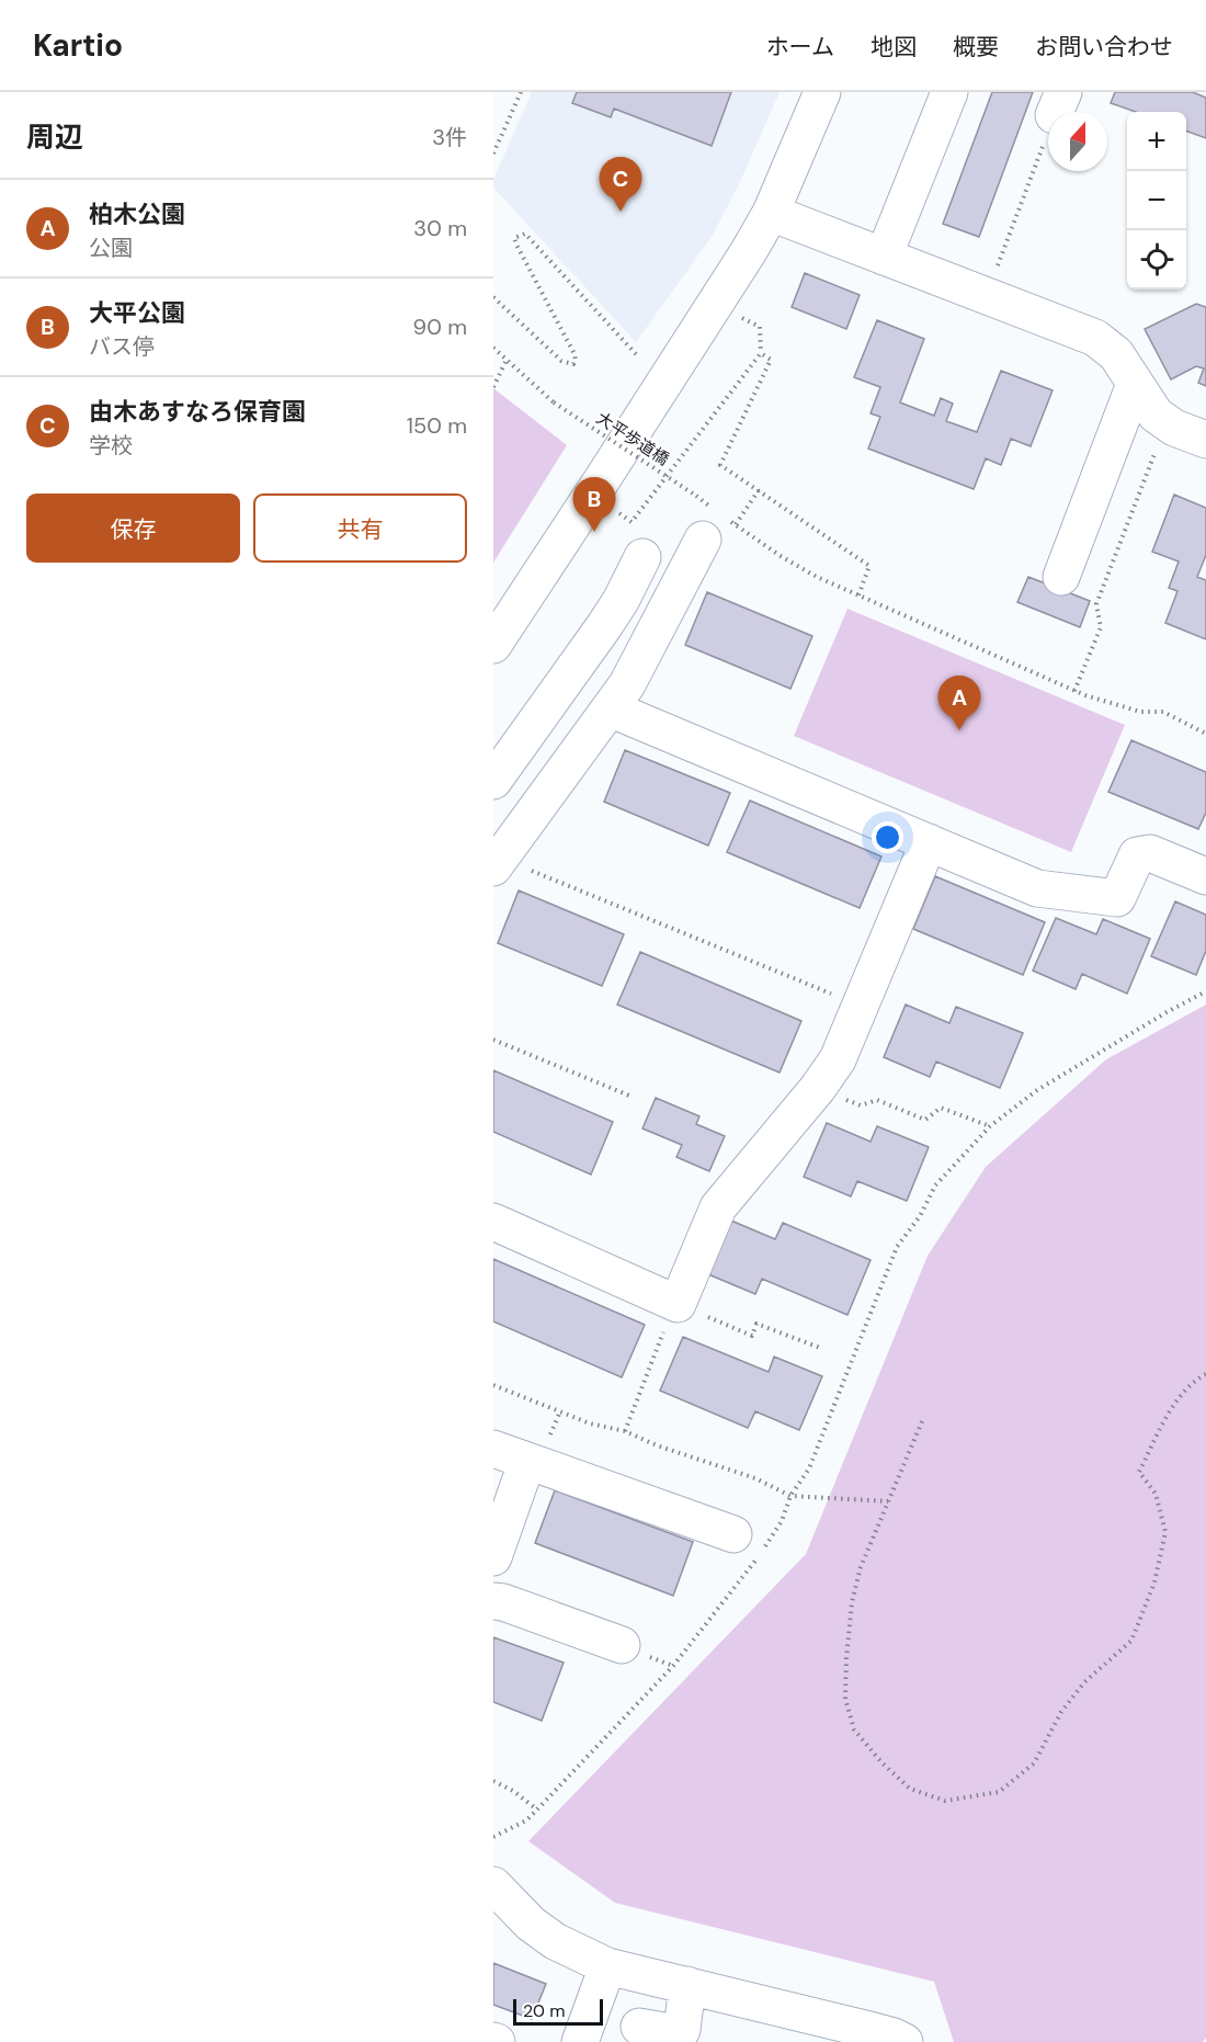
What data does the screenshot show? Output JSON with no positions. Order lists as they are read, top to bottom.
{
  "streets": {
    "path": ["大平歩道橋"]
  },
  "scale_bar": "20 m",
  "north": "top",
  "page": {
    "header": "Kartio",
    "nav": [
      "ホーム",
      "地図",
      "概要",
      "お問い合わせ"
    ],
    "heading": ["周辺", "3件"],
    "map_buttons": ["+", "−"],
    "pins": ["C", "B", "A"],
    "list": [
      {
        "mark": "A",
        "name": "柏木公園",
        "note": "公園",
        "value": "30 m"
      },
      {
        "mark": "B",
        "name": "大平公園",
        "note": "バス停",
        "value": "90 m"
      },
      {
        "mark": "C",
        "name": "由木あすなろ保育園",
        "note": "学校",
        "value": "150 m"
      }
    ],
    "buttons": ["保存", "共有"],
    "scale": "20 m"
  }
}
